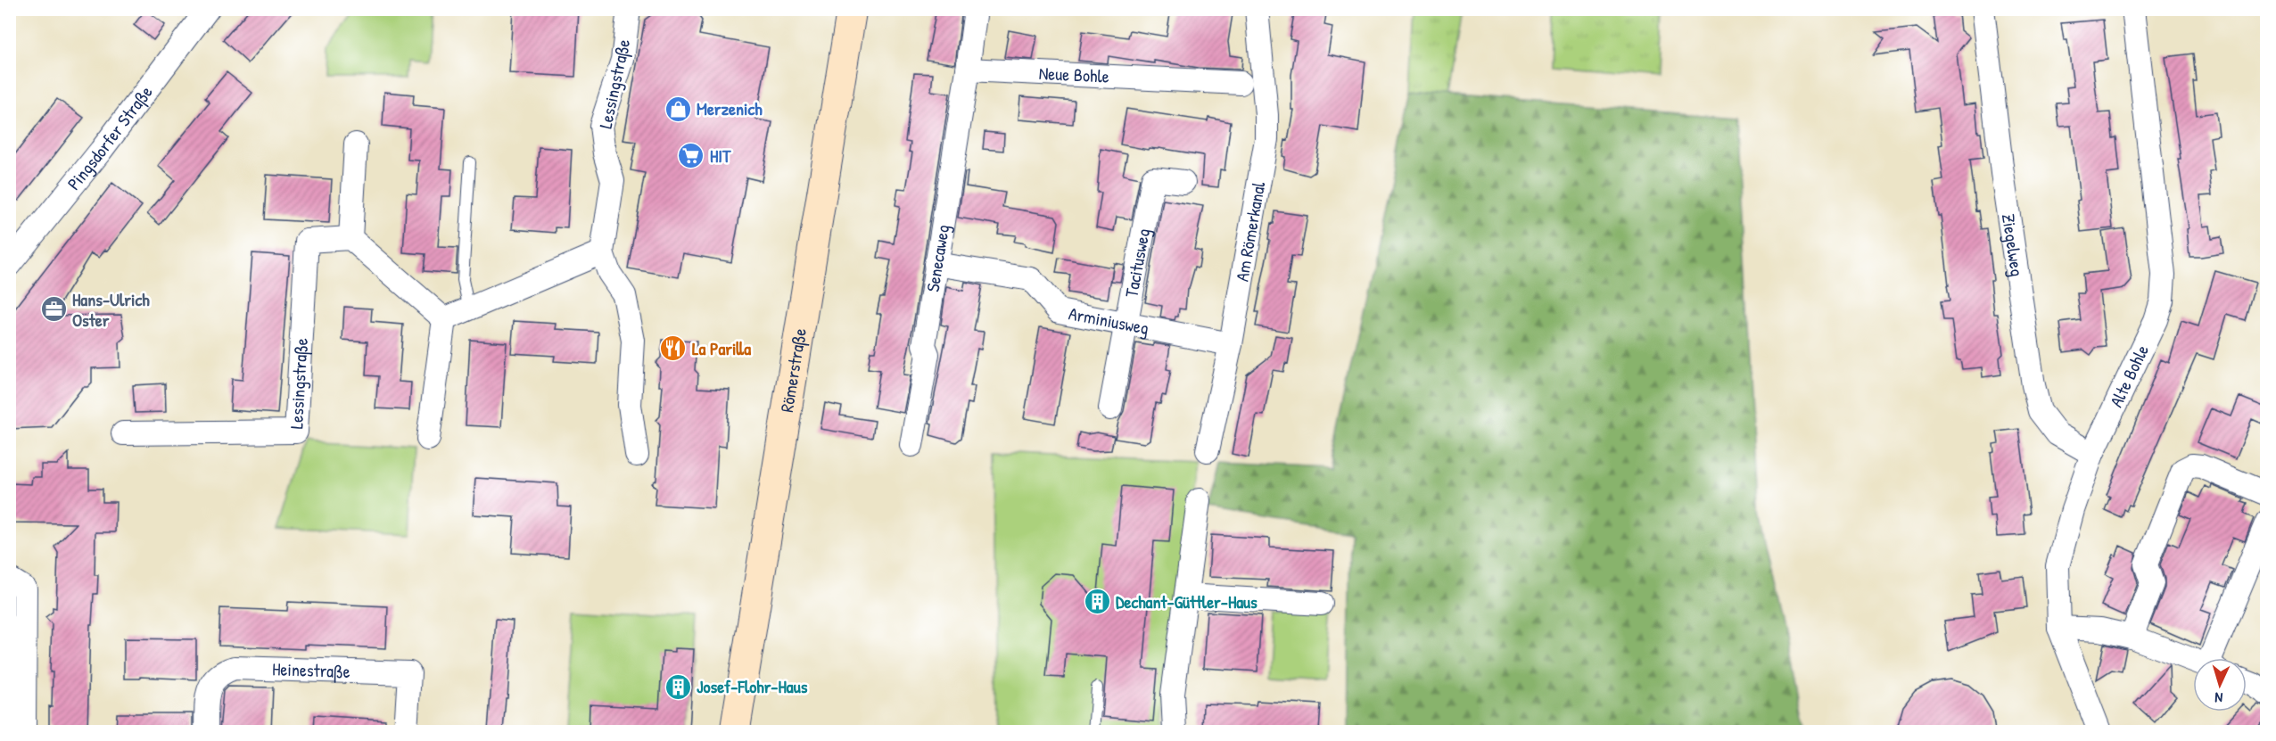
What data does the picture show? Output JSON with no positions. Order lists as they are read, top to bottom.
{
  "streets": {
    "main road": ["Römerstraße"],
    "street": [
      "Neue Bohle",
      "Lessingstraße",
      "Pingsdorfer Straße",
      "Am Römerkanal",
      "Ziegelweg",
      "Senecaweg",
      "Tacitusweg",
      "Arminiusweg",
      "Alte Bohle",
      "Heinestraße"
    ]
  },
  "crossings": [
    ["Neue Bohle", "Senecaweg"],
    ["Am Römerkanal", "Arminiusweg"],
    ["Ziegelweg", "Alte Bohle"],
    ["Senecaweg", "Arminiusweg"],
    ["Tacitusweg", "Arminiusweg"]
  ],
  "places": {
    "shop": ["Merzenich"],
    "supermarket": ["HIT"],
    "office": ["Hans-Ulrich Oster"],
    "restaurant": ["La Parilla"],
    "building": ["Dechant-Güttler-Haus", "Josef-Flohr-Haus"]
  },
  "north": "bottom"
}
